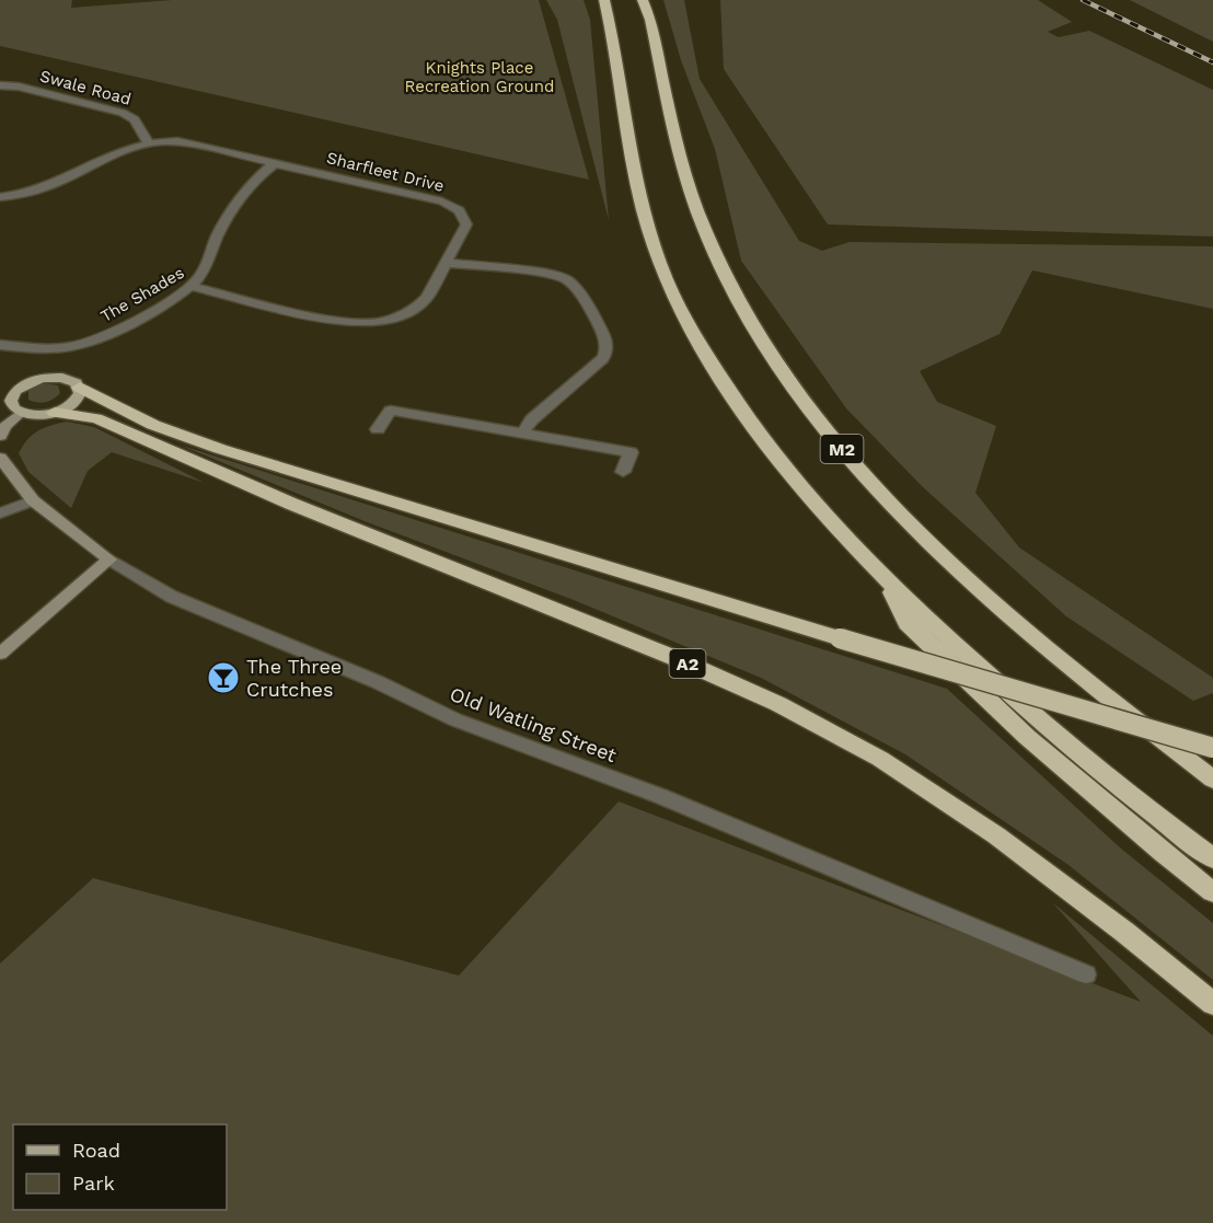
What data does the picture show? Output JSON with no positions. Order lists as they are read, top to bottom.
{
  "streets": {
    "highway": ["M2", "A2"],
    "street": [
      "Swale Road",
      "Sharfleet Drive",
      "The Shades",
      "Old Watling Street"
    ]
  },
  "crossings": [
    ["Sharfleet Drive", "The Shades"]
  ],
  "parks": ["Knights Place Recreation Ground"],
  "places": {
    "bar": ["The Three Crutches"]
  },
  "legend": ["Road", "Park"]
}
